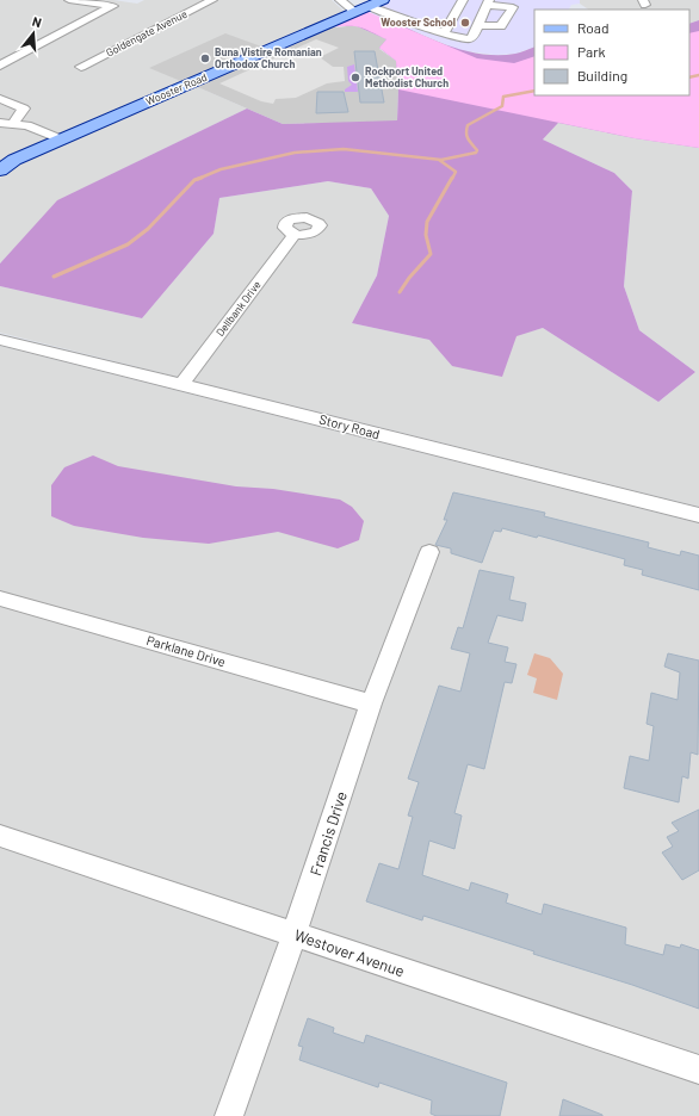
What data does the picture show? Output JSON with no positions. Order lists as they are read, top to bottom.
{
  "streets": {
    "main road": ["Wooster Road"],
    "street": [
      "Goldengate Avenue",
      "Dellbank Drive",
      "Story Road",
      "Parklane Drive",
      "Francis Drive",
      "Westover Avenue"
    ]
  },
  "crossings": [
    ["Dellbank Drive", "Story Road"],
    ["Parklane Drive", "Francis Drive"],
    ["Francis Drive", "Westover Avenue"]
  ],
  "places": ["Wooster School", "Buna Vistire Romanian Orthodox Church", "Rockport United Methodist Church"],
  "legend": ["Road", "Park", "Building"],
  "north": "top"
}
